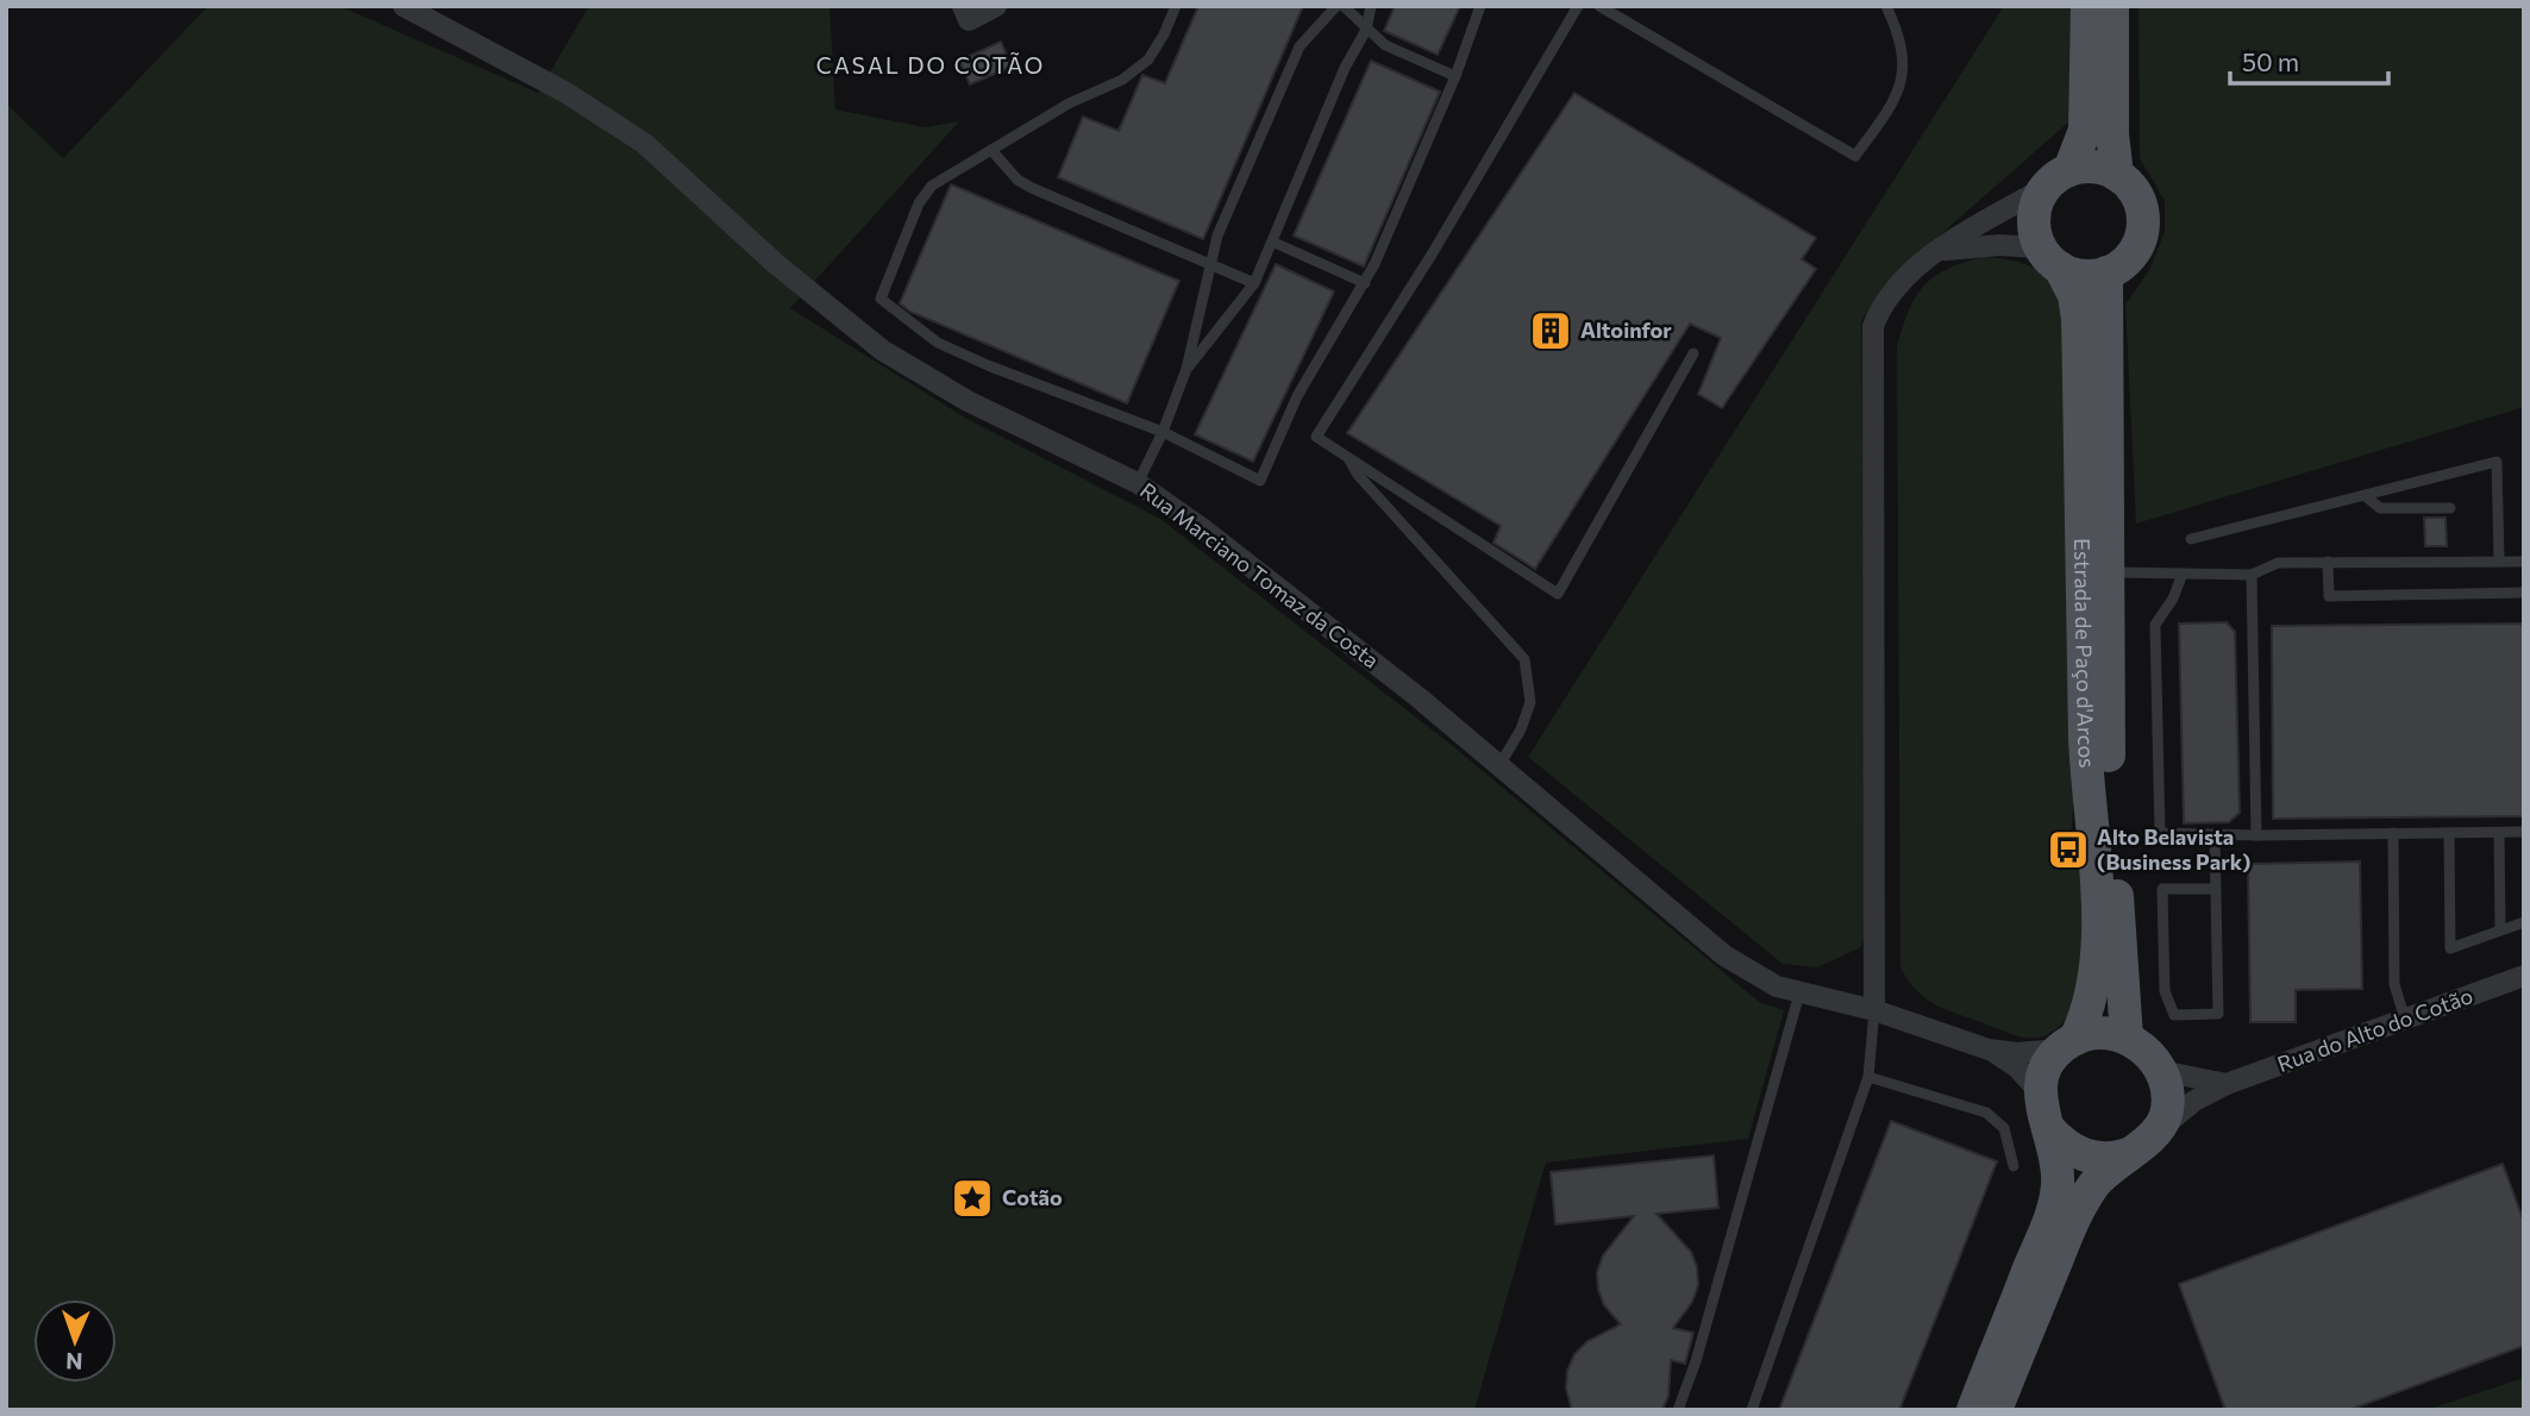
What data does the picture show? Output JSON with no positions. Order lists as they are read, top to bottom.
{
  "streets": {
    "main road": ["Estrada de Paço d'Arcos"],
    "street": ["Rua Marciano Tomaz da Costa", "Rua do Alto do Cotão"]
  },
  "crossings": [
    ["Rua Marciano Tomaz da Costa", "Estrada de Paço d'Arcos"],
    ["Rua Marciano Tomaz da Costa", "Rua do Alto do Cotão"],
    ["Estrada de Paço d'Arcos", "Rua do Alto do Cotão"]
  ],
  "districts": ["CASAL DO COTÃO"],
  "places": {
    "building": ["Altoinfor"],
    "bus stop": ["Alto Belavista (Business Park)"],
    "place": ["Cotão"]
  },
  "scale_bar": "50 m",
  "north": "bottom"
}
